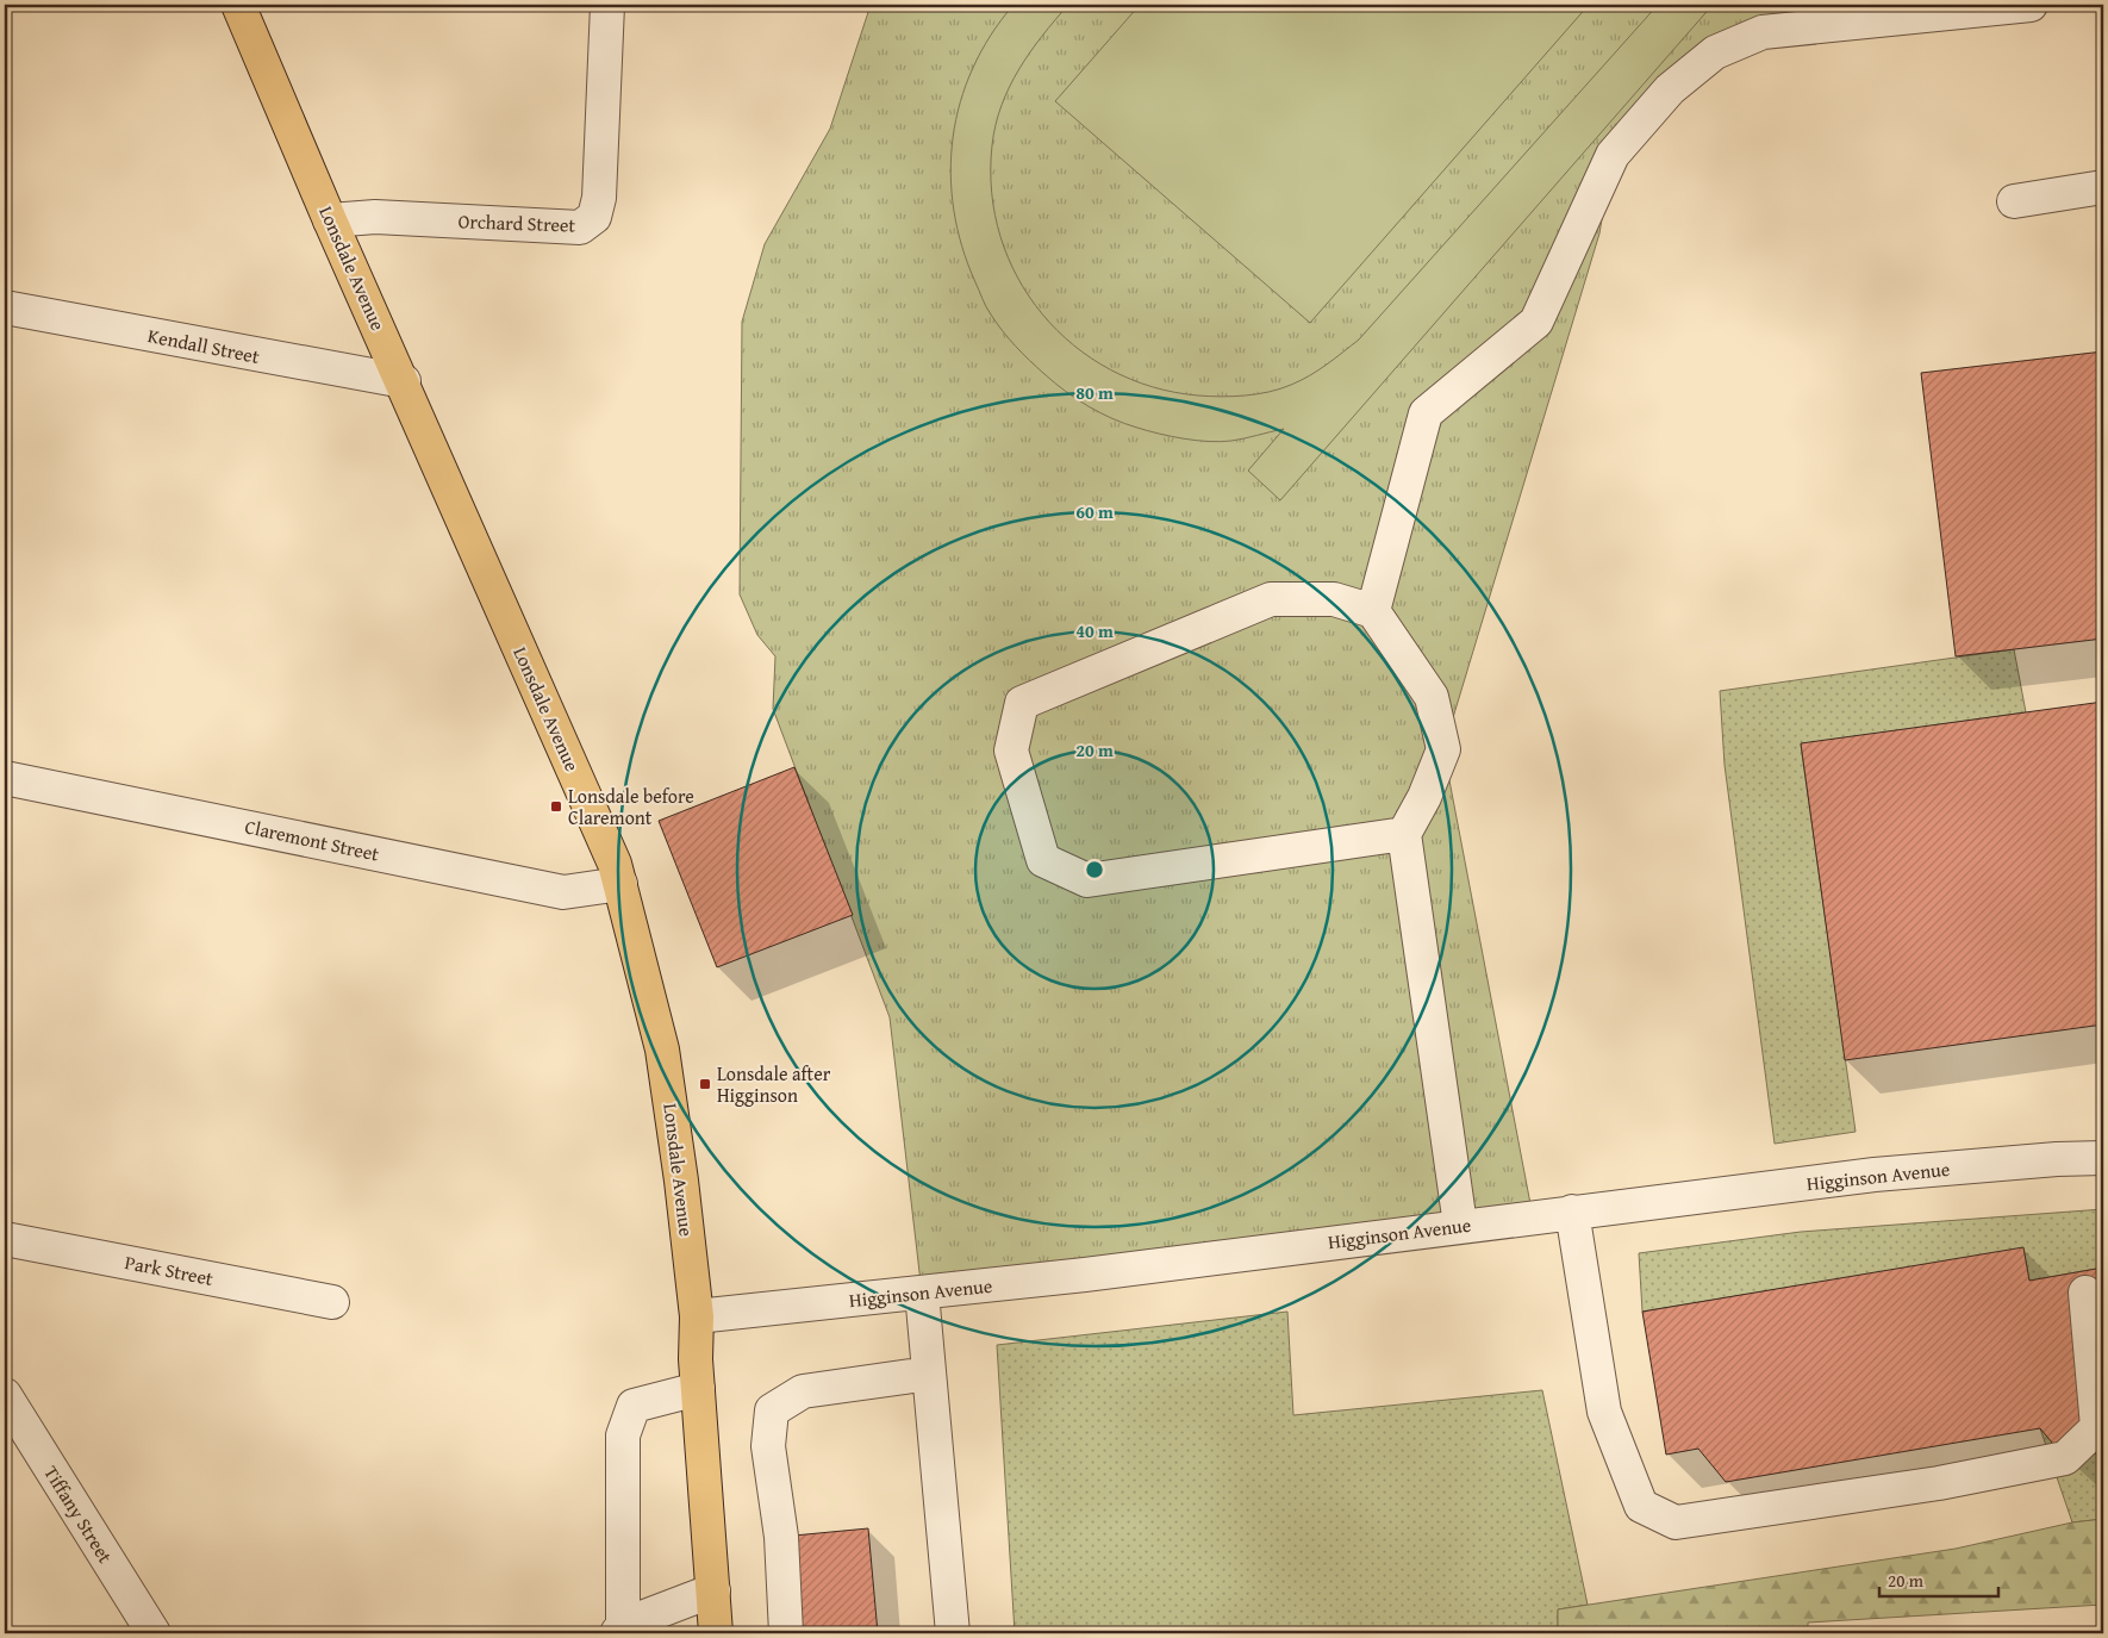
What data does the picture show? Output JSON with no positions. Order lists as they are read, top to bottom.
{
  "streets": {
    "main road": ["Lonsdale Avenue"],
    "street": [
      "Orchard Street",
      "Kendall Street",
      "Claremont Street",
      "Higginson Avenue",
      "Park Street",
      "Tiffany Street"
    ]
  },
  "crossings": [
    ["Orchard Street", "Lonsdale Avenue"],
    ["Lonsdale Avenue", "Kendall Street"],
    ["Lonsdale Avenue", "Claremont Street"],
    ["Lonsdale Avenue", "Higginson Avenue"]
  ],
  "places": {
    "transit": ["Lonsdale before Claremont", "Lonsdale after Higginson"]
  },
  "scale_bar": "20 m",
  "rings": [
    "80 m",
    "60 m",
    "40 m",
    "20 m"
  ]
}
